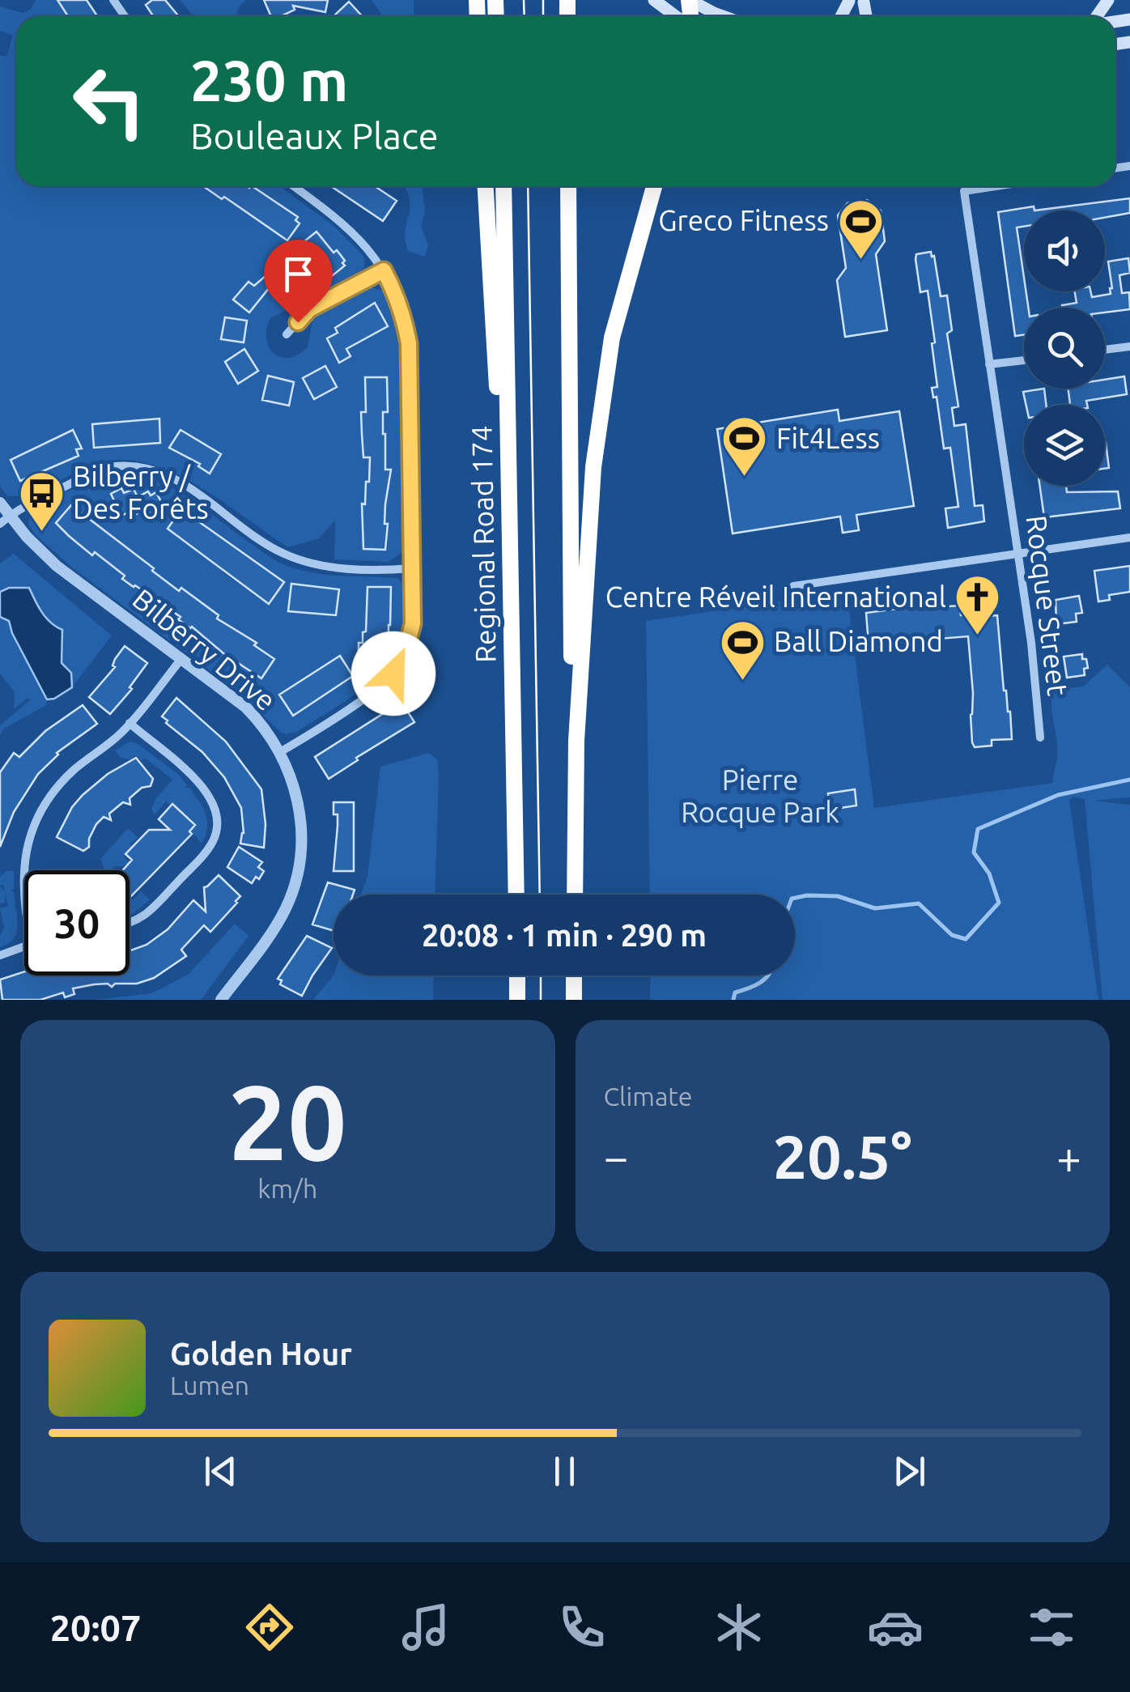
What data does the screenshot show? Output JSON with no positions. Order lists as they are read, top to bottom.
{
  "streets": {
    "highway": ["Regional Road 174"],
    "street": ["Rocque Street", "Bilberry Drive"]
  },
  "parks": ["Pierre Rocque Park"],
  "places": {
    "sports": ["Greco Fitness", "Fit4Less", "Ball Diamond"],
    "bus stop": ["Bilberry / Des Forêts"],
    "church": ["Centre Réveil International"]
  },
  "page": {
    "turn": ["230 m", "Bouleaux Place"],
    "limit": "30",
    "trip": "20:08 · 1 min · 290 m",
    "tile": [
      ["20", "km/h"],
      "Climate"
    ],
    "heat": ["−", "20.5°", "+"],
    "song": ["Golden Hour", "Lumen"],
    "tabs": "20:07"
  }
}
